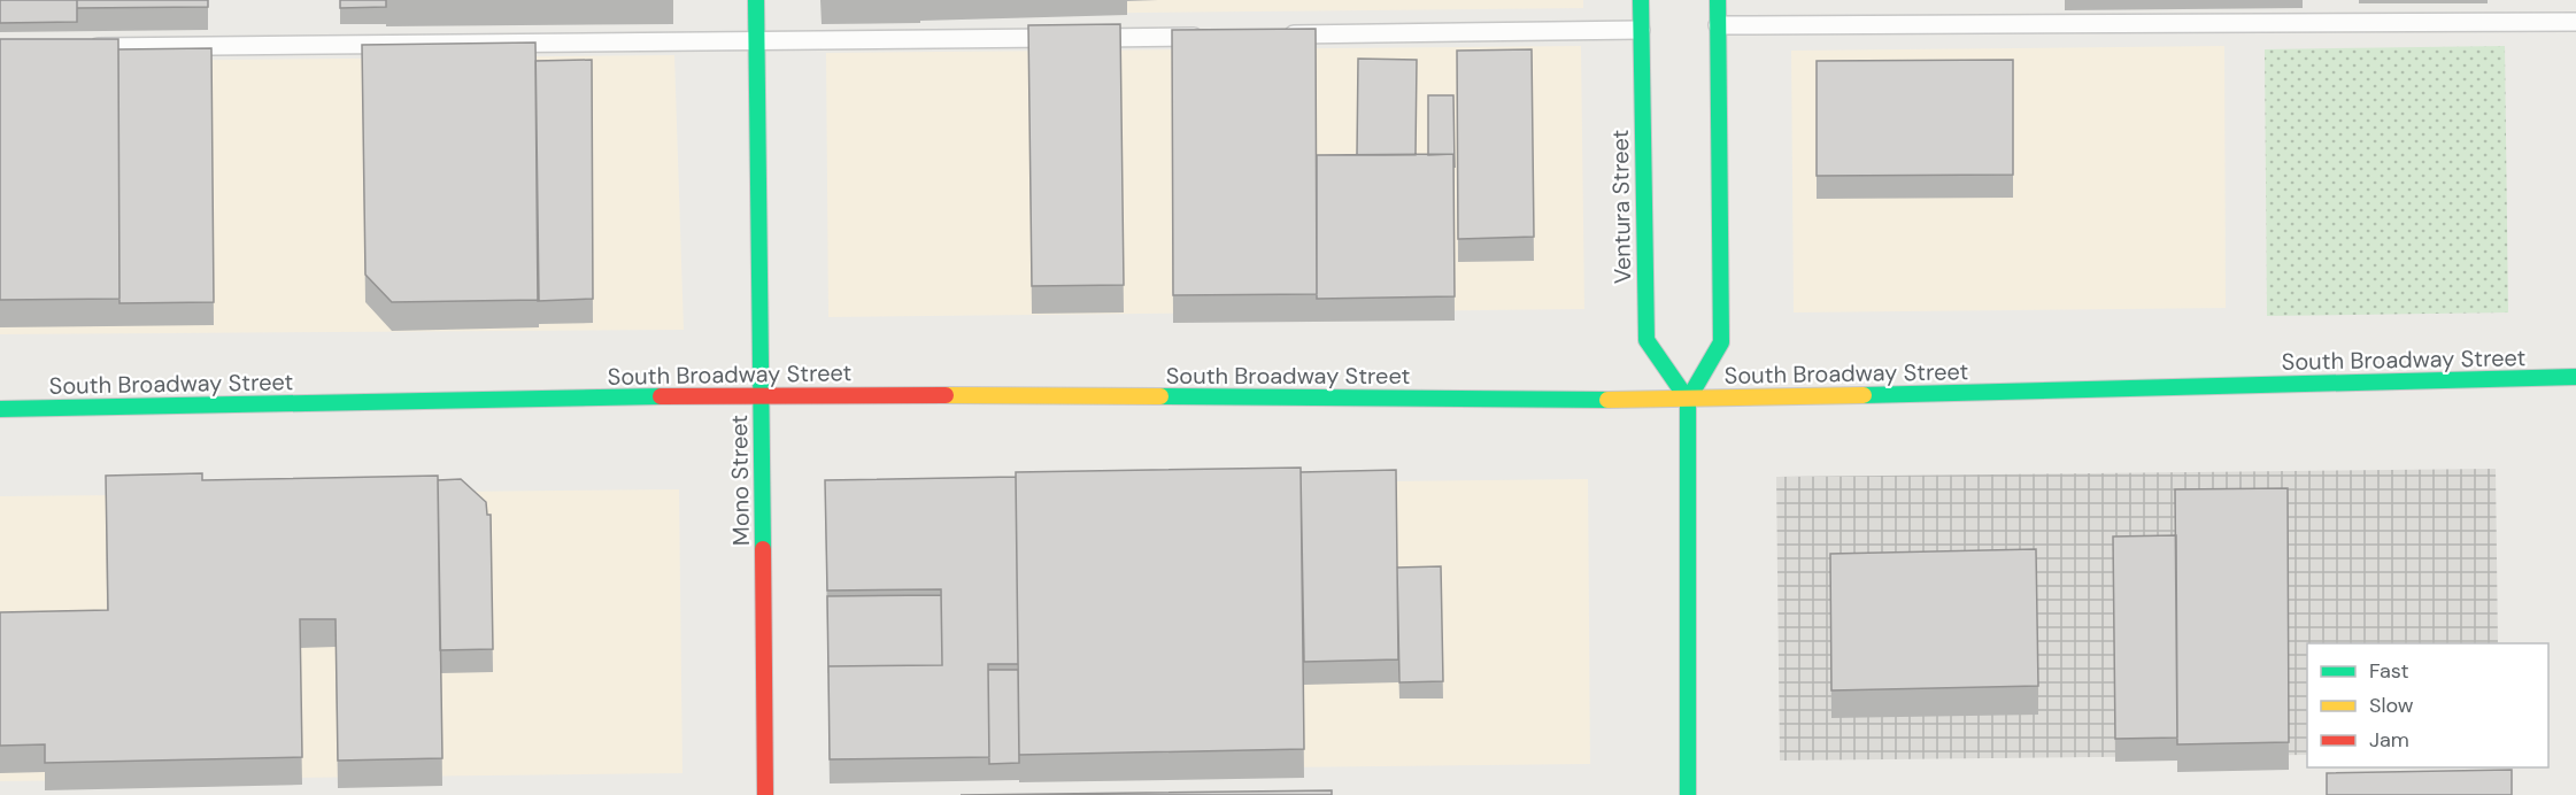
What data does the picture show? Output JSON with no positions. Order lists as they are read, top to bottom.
{
  "streets": {
    "street": ["Ventura Street", "South Broadway Street", "Mono Street"]
  },
  "crossings": [
    ["Ventura Street", "South Broadway Street"],
    ["South Broadway Street", "Mono Street"]
  ],
  "legend": ["Fast", "Slow", "Jam"]
}
